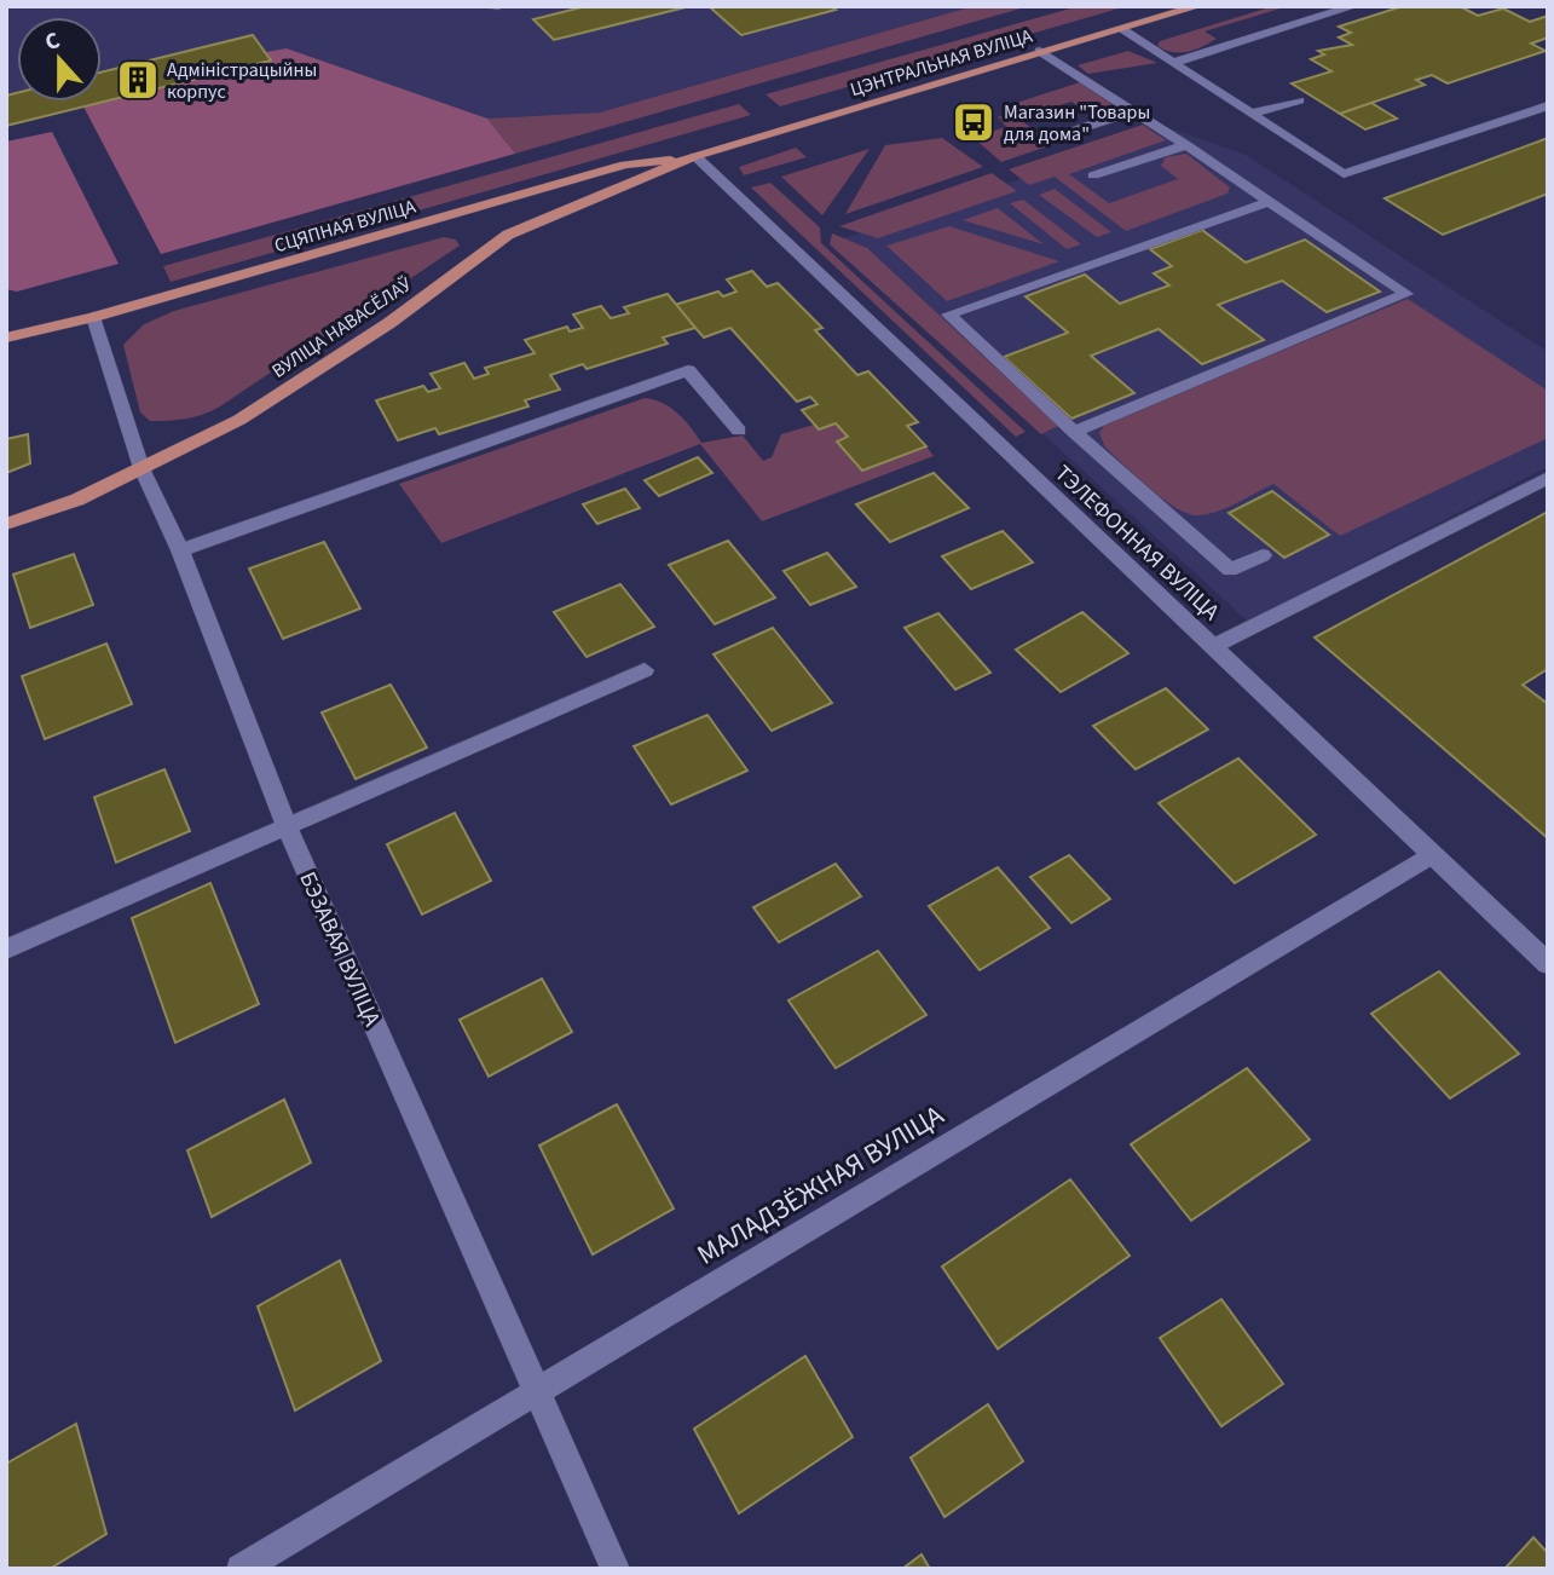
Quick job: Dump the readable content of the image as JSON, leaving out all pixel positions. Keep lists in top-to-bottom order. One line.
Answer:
{"streets":{"main road":["ЦЭНТРАЛЬНАЯ ВУЛІЦА","СЦЯПНАЯ ВУЛІЦА","ВУЛІЦА НАВАСЁЛАЎ"],"street":["ТЭЛЕФОННАЯ ВУЛІЦА","БЭЗАВАЯ ВУЛІЦА","МАЛАДЗЁЖНАЯ ВУЛІЦА"]},"crossings":[["ЦЭНТРАЛЬНАЯ ВУЛІЦА","СЦЯПНАЯ ВУЛІЦА"],["ЦЭНТРАЛЬНАЯ ВУЛІЦА","ВУЛІЦА НАВАСЁЛАЎ"],["ЦЭНТРАЛЬНАЯ ВУЛІЦА","ТЭЛЕФОННАЯ ВУЛІЦА"],["СЦЯПНАЯ ВУЛІЦА","ВУЛІЦА НАВАСЁЛАЎ"],["СЦЯПНАЯ ВУЛІЦА","ТЭЛЕФОННАЯ ВУЛІЦА"],["СЦЯПНАЯ ВУЛІЦА","БЭЗАВАЯ ВУЛІЦА"],["ВУЛІЦА НАВАСЁЛАЎ","ТЭЛЕФОННАЯ ВУЛІЦА"],["ВУЛІЦА НАВАСЁЛАЎ","БЭЗАВАЯ ВУЛІЦА"],["ТЭЛЕФОННАЯ ВУЛІЦА","МАЛАДЗЁЖНАЯ ВУЛІЦА"],["БЭЗАВАЯ ВУЛІЦА","МАЛАДЗЁЖНАЯ ВУЛІЦА"]],"places":{"building":["Адміністрацыйны корпус"],"bus stop":["Магазин \"Товары для дома\""]},"north":"top"}
